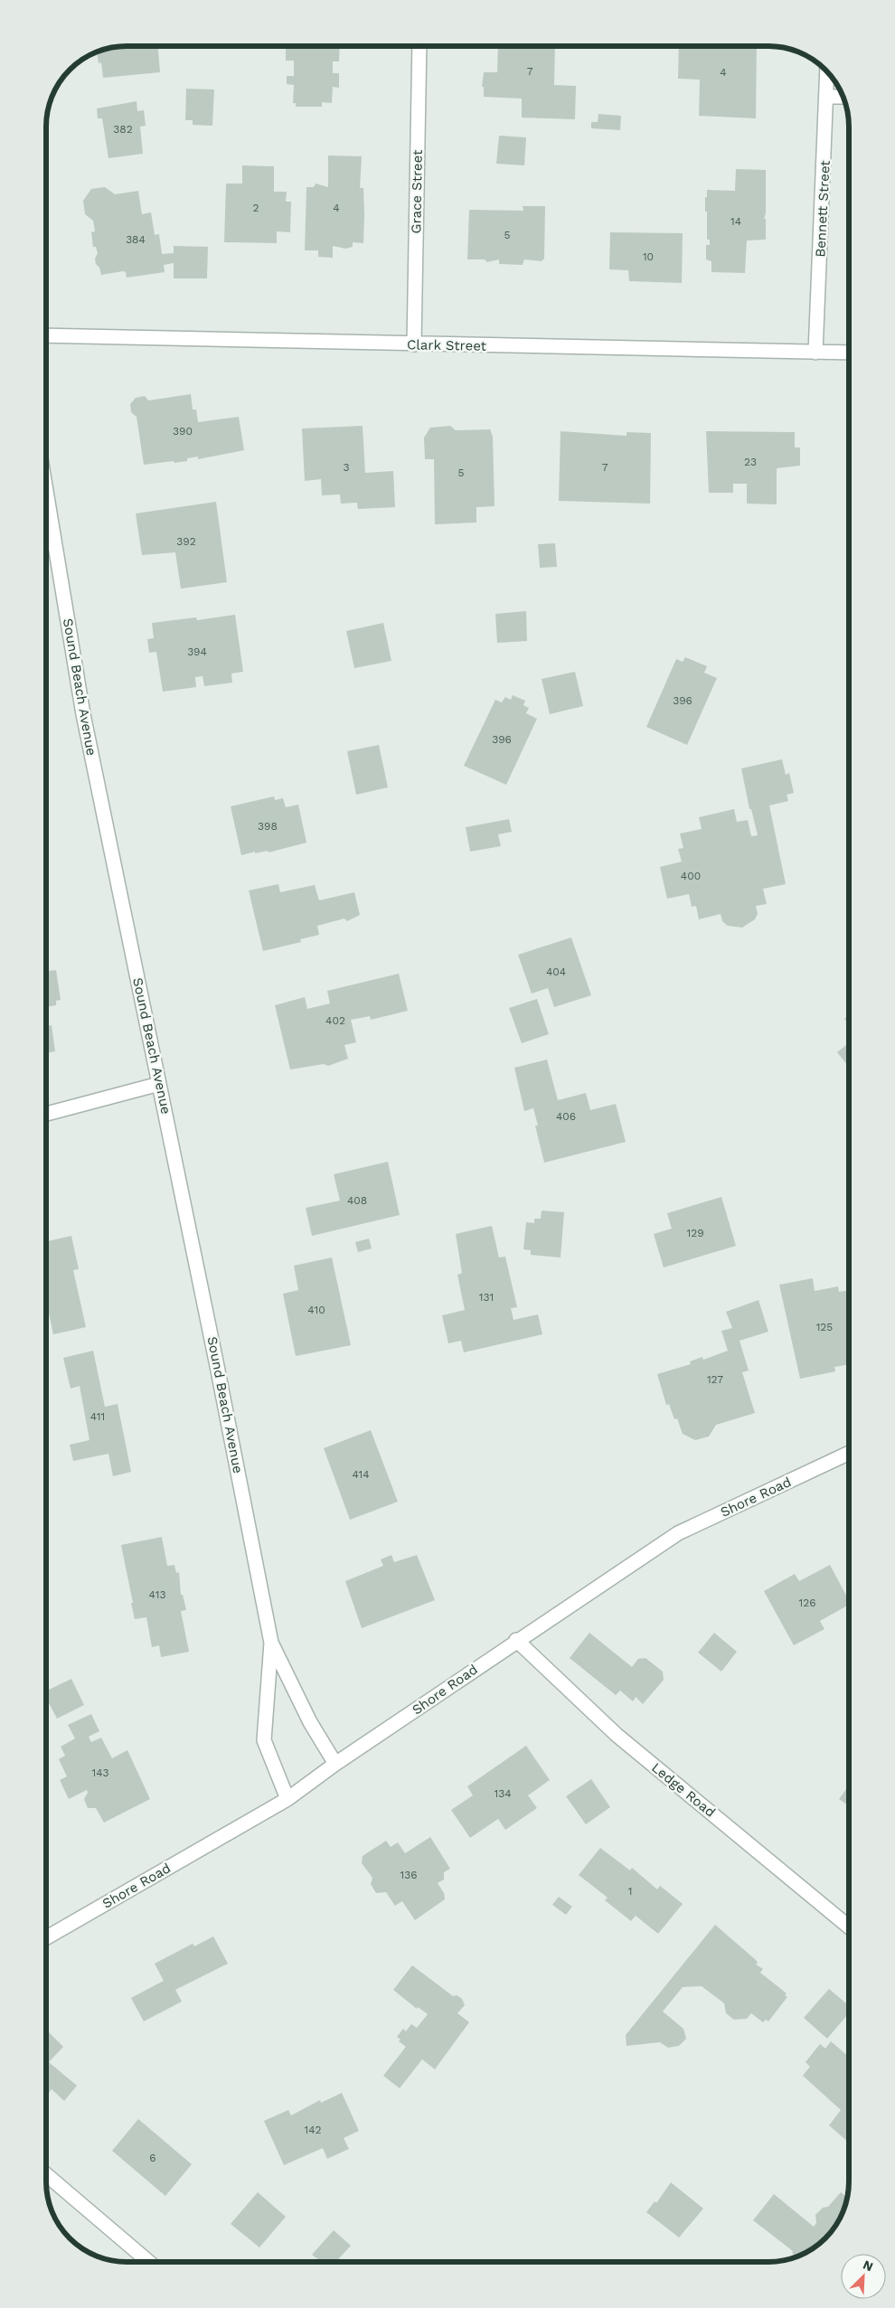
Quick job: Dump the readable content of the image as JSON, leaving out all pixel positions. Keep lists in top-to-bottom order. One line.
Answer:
{"streets":{"street":["Grace Street","Bennett Street","Clark Street","Sound Beach Avenue","Shore Road","Ledge Road"]},"crossings":[["Grace Street","Clark Street"],["Bennett Street","Clark Street"],["Sound Beach Avenue","Shore Road"],["Shore Road","Ledge Road"]],"house_numbers":["7","4","382","2","4","14","5","384","10","390","23","3","7","5","392","394","396","396","398","400","404","402","406","408","129","131","410","125","127","411","414","413","126","143","134","136","1","142","6"],"north":"top right"}
